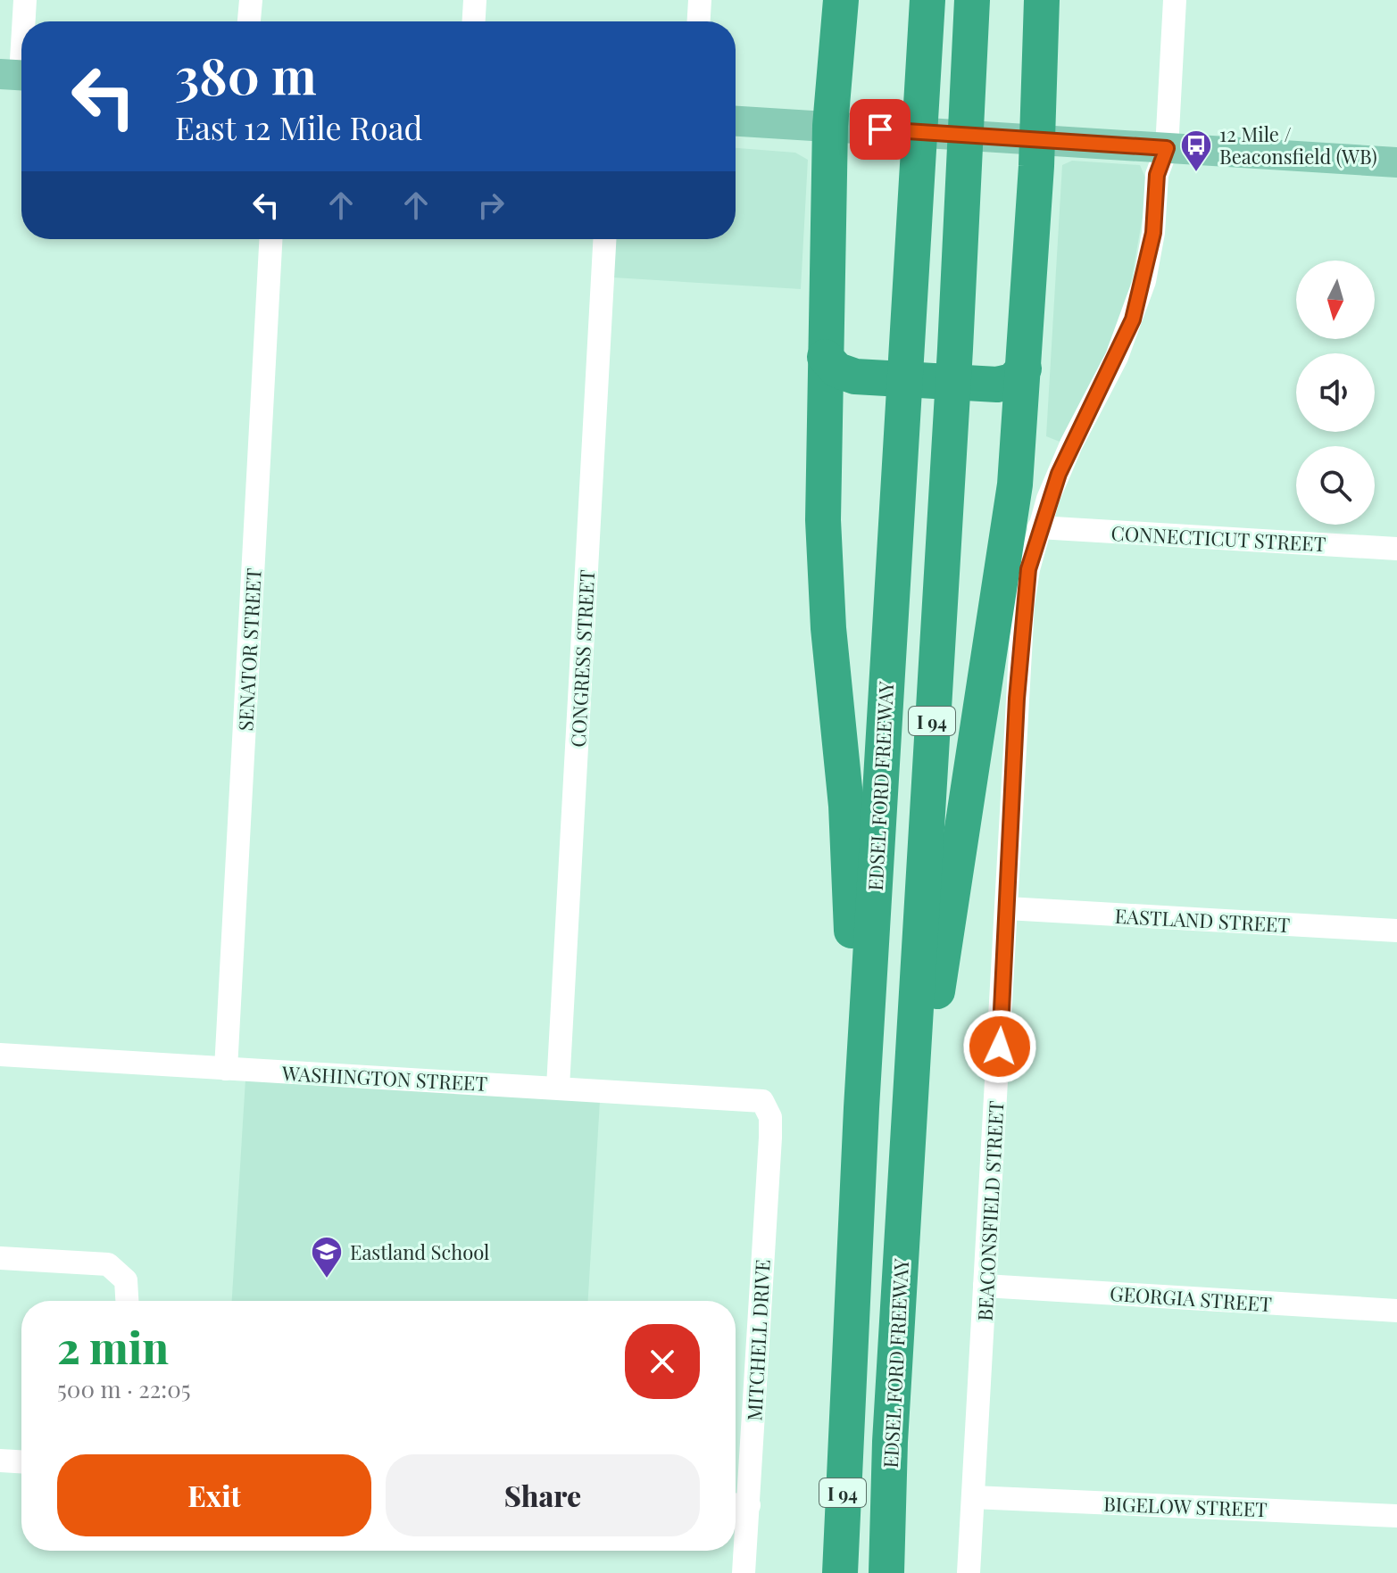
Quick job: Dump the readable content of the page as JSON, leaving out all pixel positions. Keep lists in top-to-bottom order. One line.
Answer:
{"streets":{"highway":["I 94","EDSEL FORD FREEWAY"],"street":["CONNECTICUT STREET","SENATOR STREET","CONGRESS STREET","EASTLAND STREET","WASHINGTON STREET","BEACONSFIELD STREET","GEORGIA STREET","MITCHELL DRIVE","BIGELOW STREET"]},"crossings":[["CONNECTICUT STREET","BEACONSFIELD STREET"],["SENATOR STREET","WASHINGTON STREET"],["CONGRESS STREET","WASHINGTON STREET"],["EASTLAND STREET","BEACONSFIELD STREET"],["WASHINGTON STREET","MITCHELL DRIVE"],["BEACONSFIELD STREET","GEORGIA STREET"],["BEACONSFIELD STREET","BIGELOW STREET"]],"places":{"bus stop":["12 Mile / Beaconsfield (WB)"],"school or university":["Eastland School"]},"north":"bottom","page":{"turn":["380 m","East 12 Mile Road"],"heading":["2 min","500 m · 22:05"],"buttons":["Exit","Share"]}}
